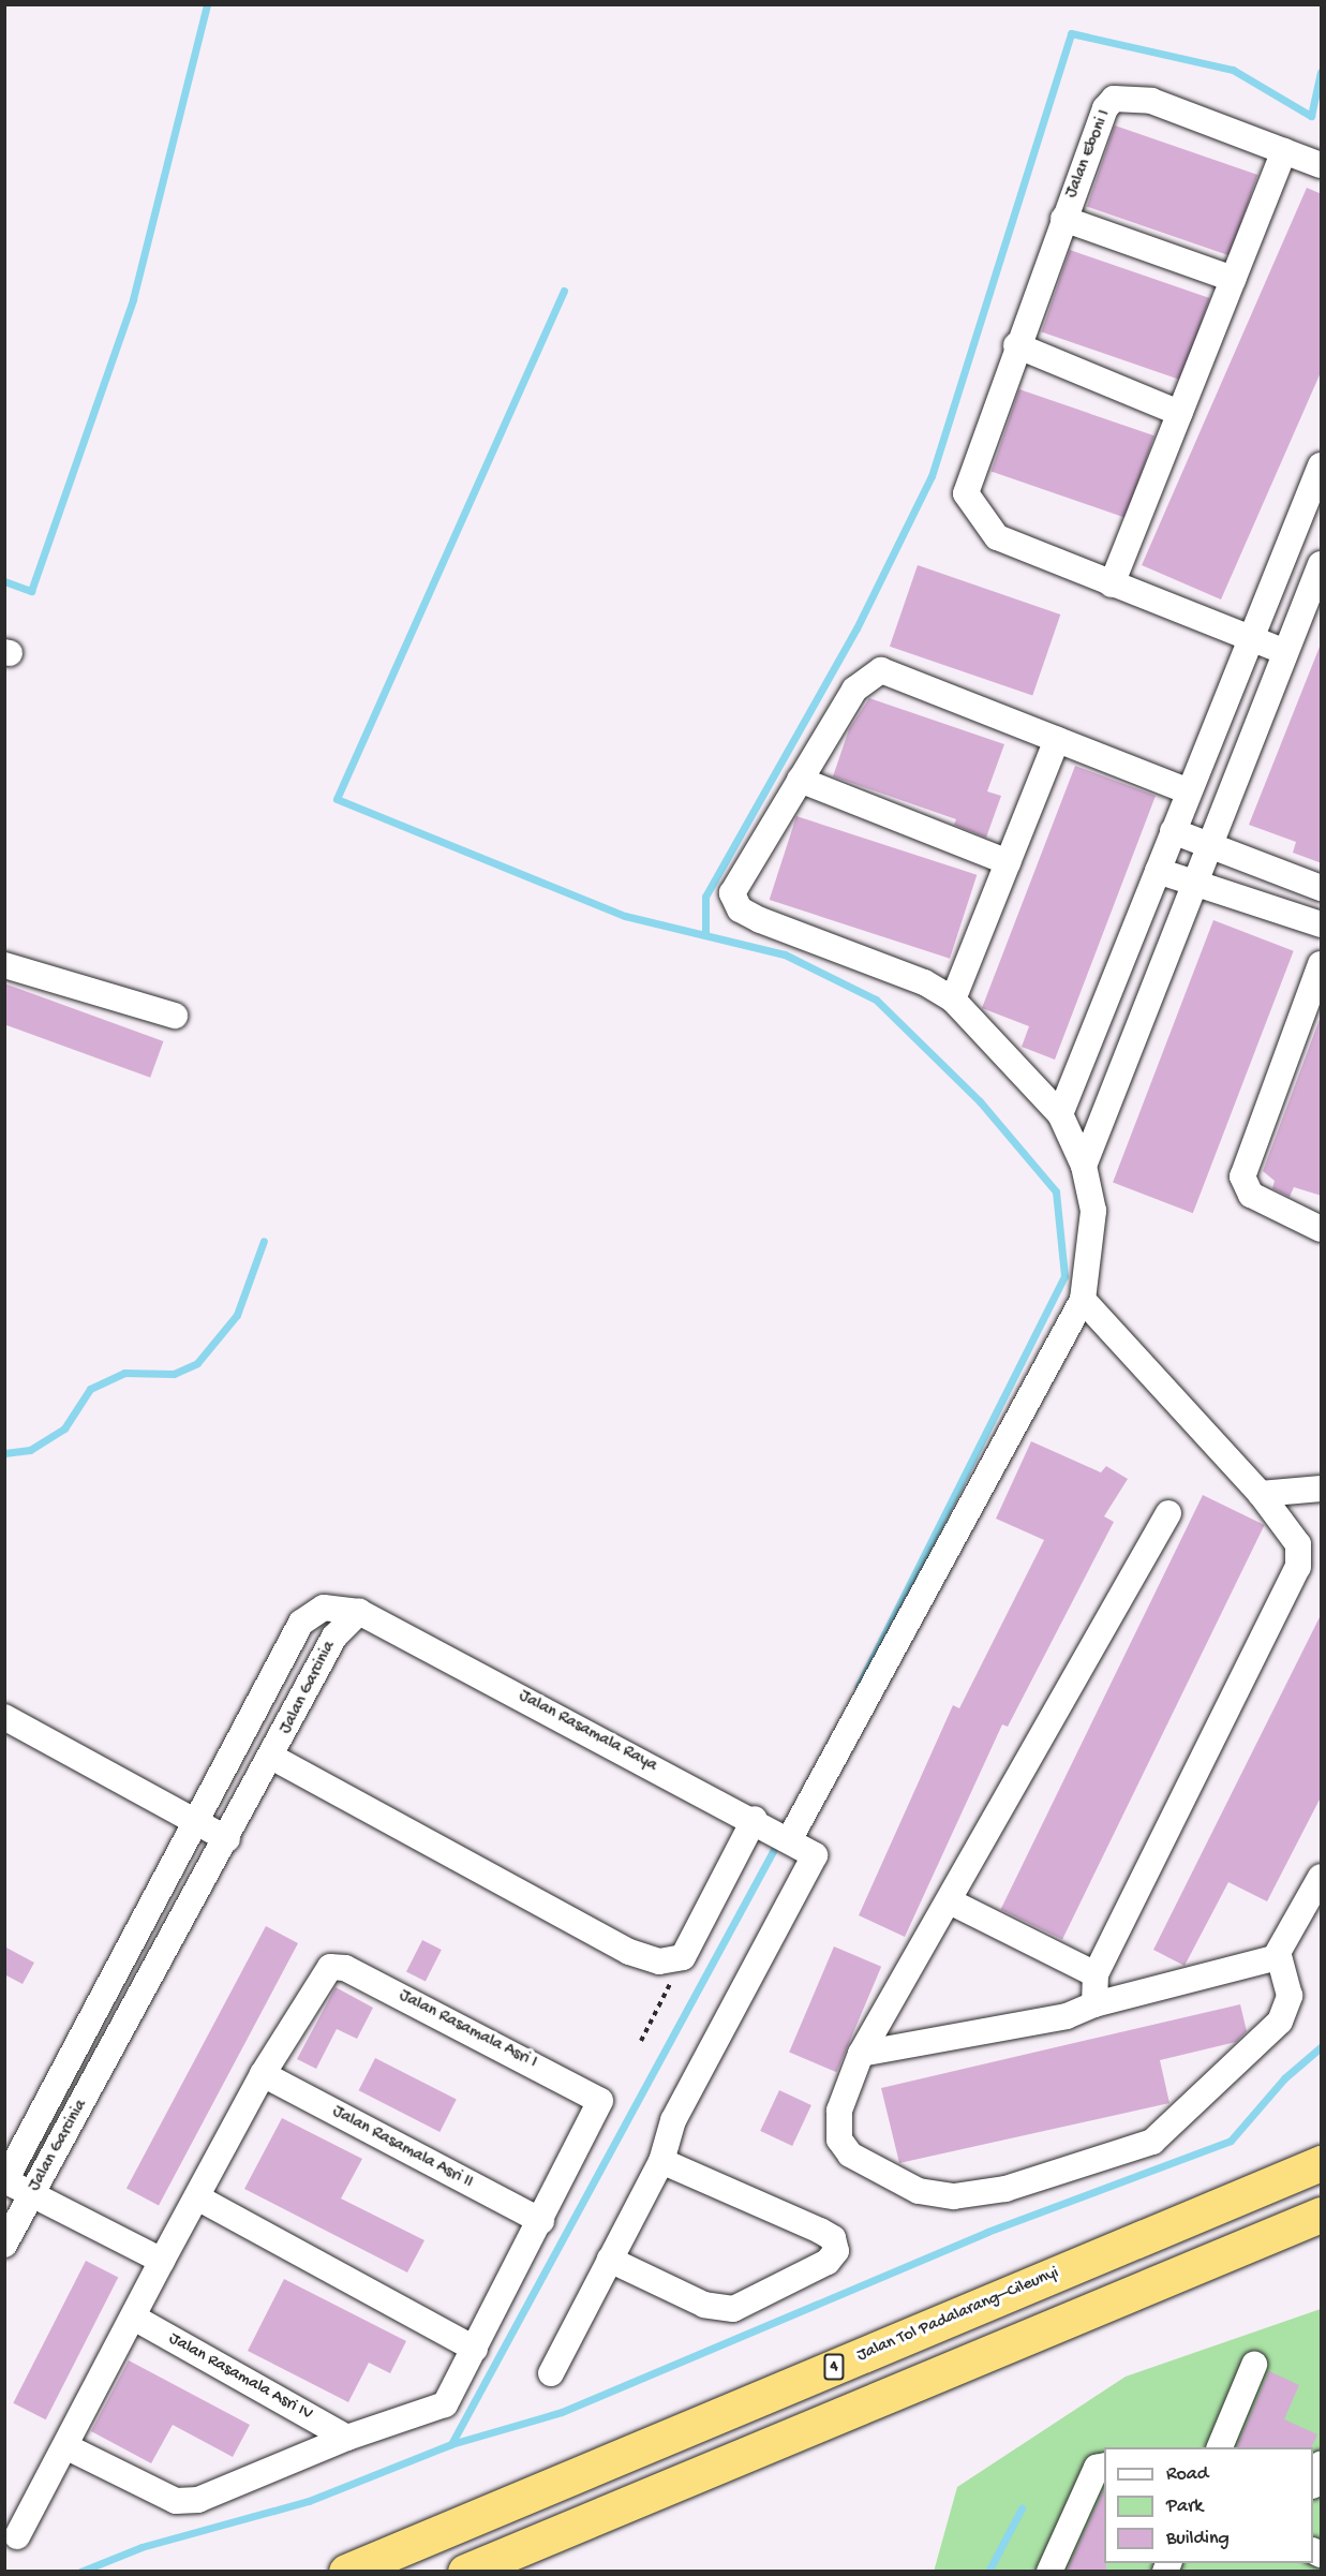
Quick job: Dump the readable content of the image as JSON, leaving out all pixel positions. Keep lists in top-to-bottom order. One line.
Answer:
{"streets":{"highway":["Jalan Tol Padalarang–Cileunyi","4"],"street":["Jalan Eboni I","Jalan Garcinia","Jalan Rasamala Raya","Jalan Rasamala Asri I","Jalan Rasamala Asri II","Jalan Rasamala Asri IV"]},"crossings":[["Jalan Garcinia","Jalan Rasamala Raya"],["Jalan Rasamala Asri I","Jalan Rasamala Asri II"]],"legend":["Road","Park","Building"]}
